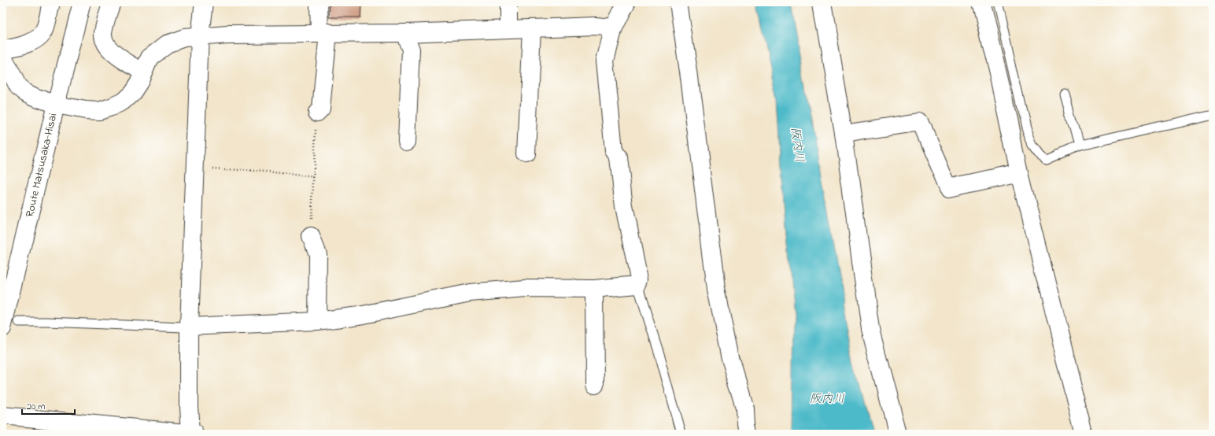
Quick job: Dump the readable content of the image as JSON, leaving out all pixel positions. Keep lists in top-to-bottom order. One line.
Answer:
{"streets":{"main road":["Route Matsusaka-Hisai"]},"water":["阪内川"],"scale_bar":"20 m"}
